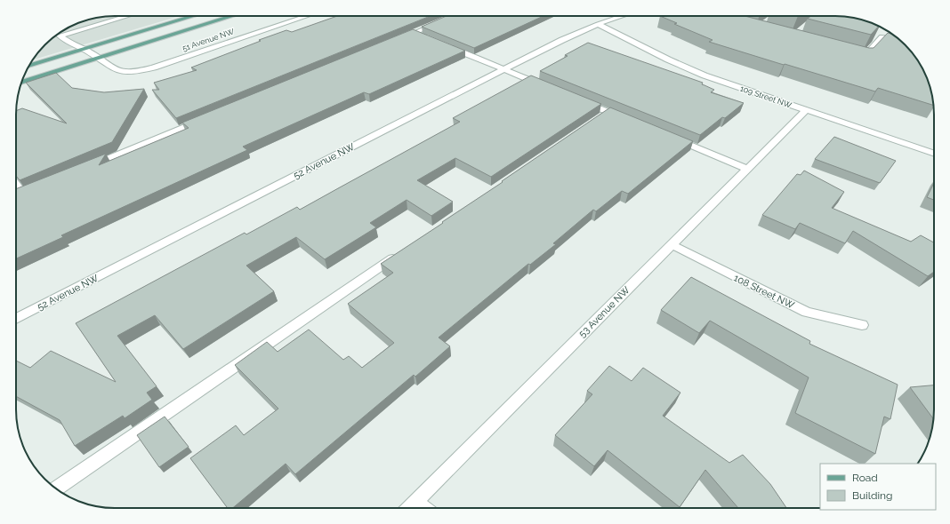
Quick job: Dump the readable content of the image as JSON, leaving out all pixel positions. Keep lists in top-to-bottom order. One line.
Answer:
{"streets":{"main road":["51 Avenue NW"],"street":["109 Street NW","52 Avenue NW","108 Street NW","53 Avenue NW"]},"crossings":[["109 Street NW","52 Avenue NW"],["109 Street NW","53 Avenue NW"],["108 Street NW","53 Avenue NW"]],"legend":["Road","Building"]}
